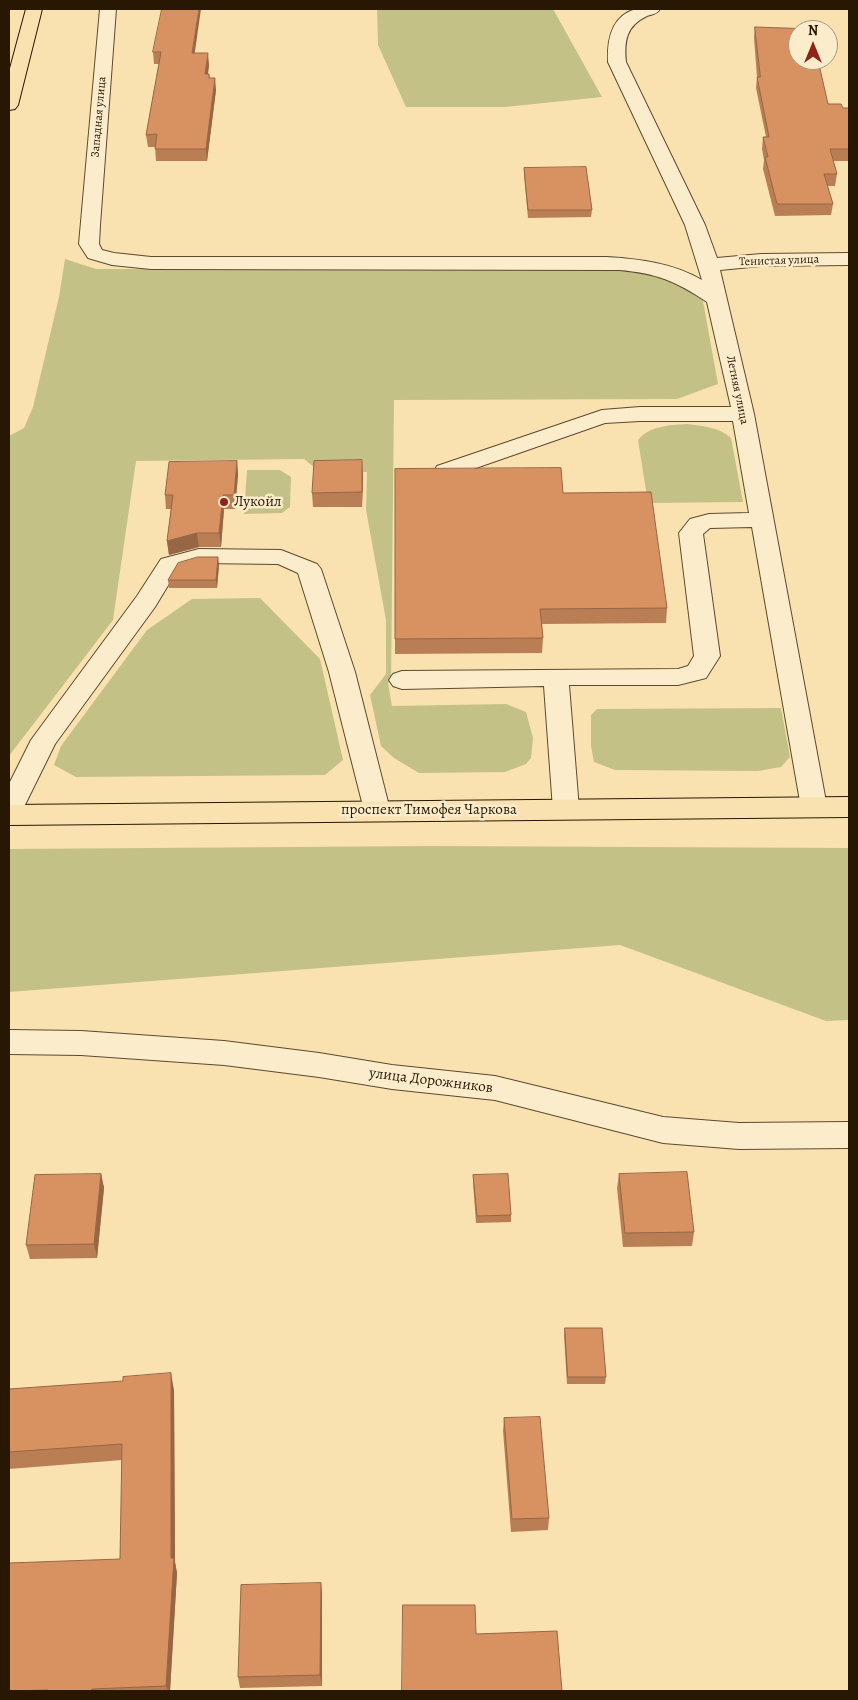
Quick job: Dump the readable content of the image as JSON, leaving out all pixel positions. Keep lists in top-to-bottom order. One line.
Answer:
{"streets":{"main road":["проспект Тимофея Чаркова"],"street":["Западная улица","Тенистая улица","Летняя улица","улица Дорожников"]},"crossings":[["Западная улица","Летняя улица"],["Тенистая улица","Летняя улица"],["Летняя улица","проспект Тимофея Чаркова"]],"places":["Лукойл"],"north":"top"}
